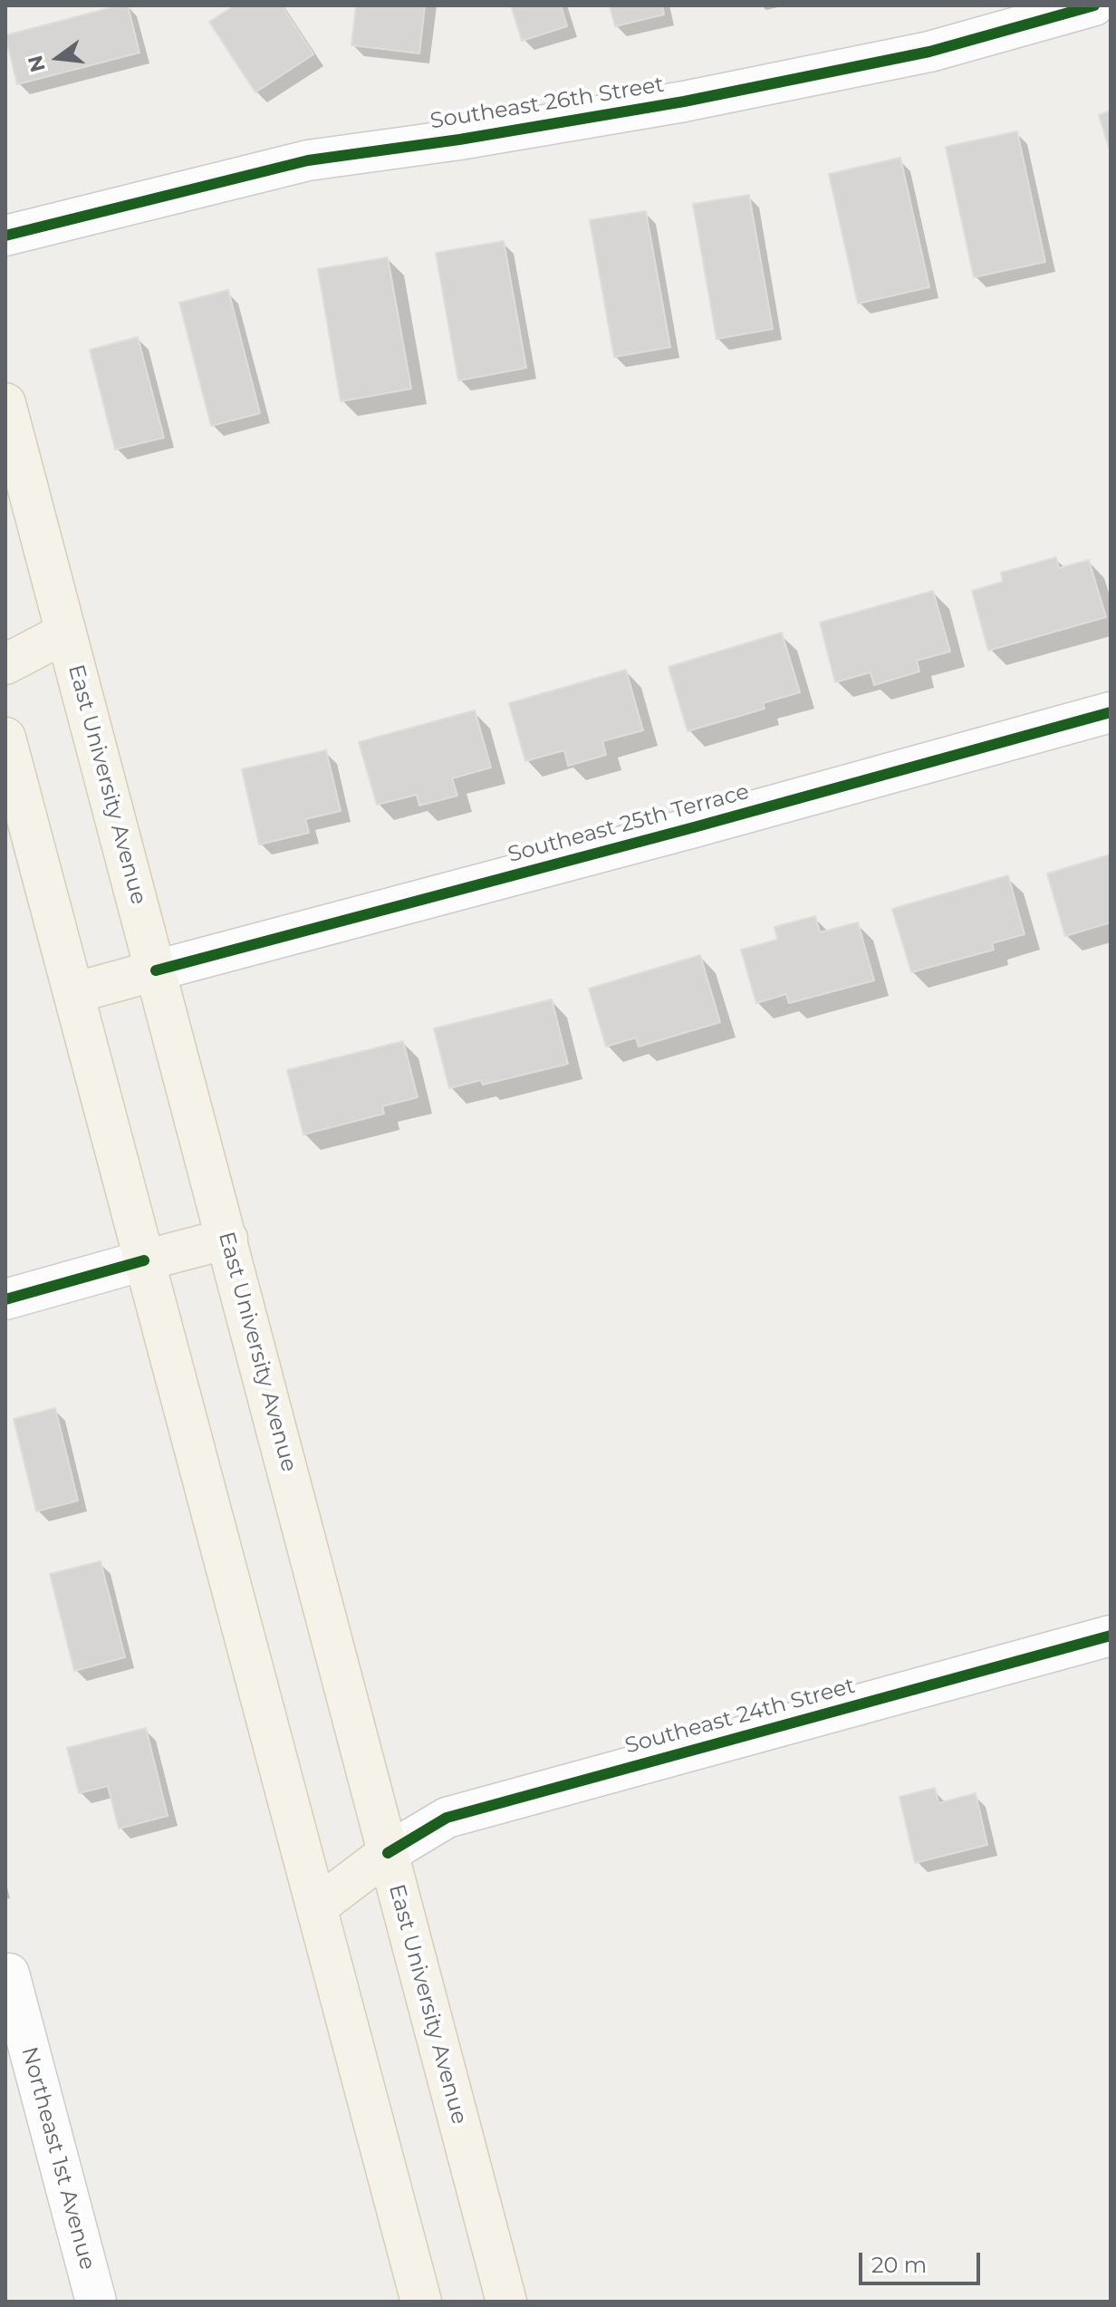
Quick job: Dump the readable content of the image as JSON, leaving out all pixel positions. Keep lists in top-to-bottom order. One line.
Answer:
{"streets":{"main road":["East University Avenue"],"street":["Southeast 26th Street","Southeast 25th Terrace","Southeast 24th Street","Northeast 1st Avenue"]},"crossings":[["East University Avenue","Southeast 25th Terrace"],["East University Avenue","Southeast 24th Street"]],"scale_bar":"20 m","north":"left"}
